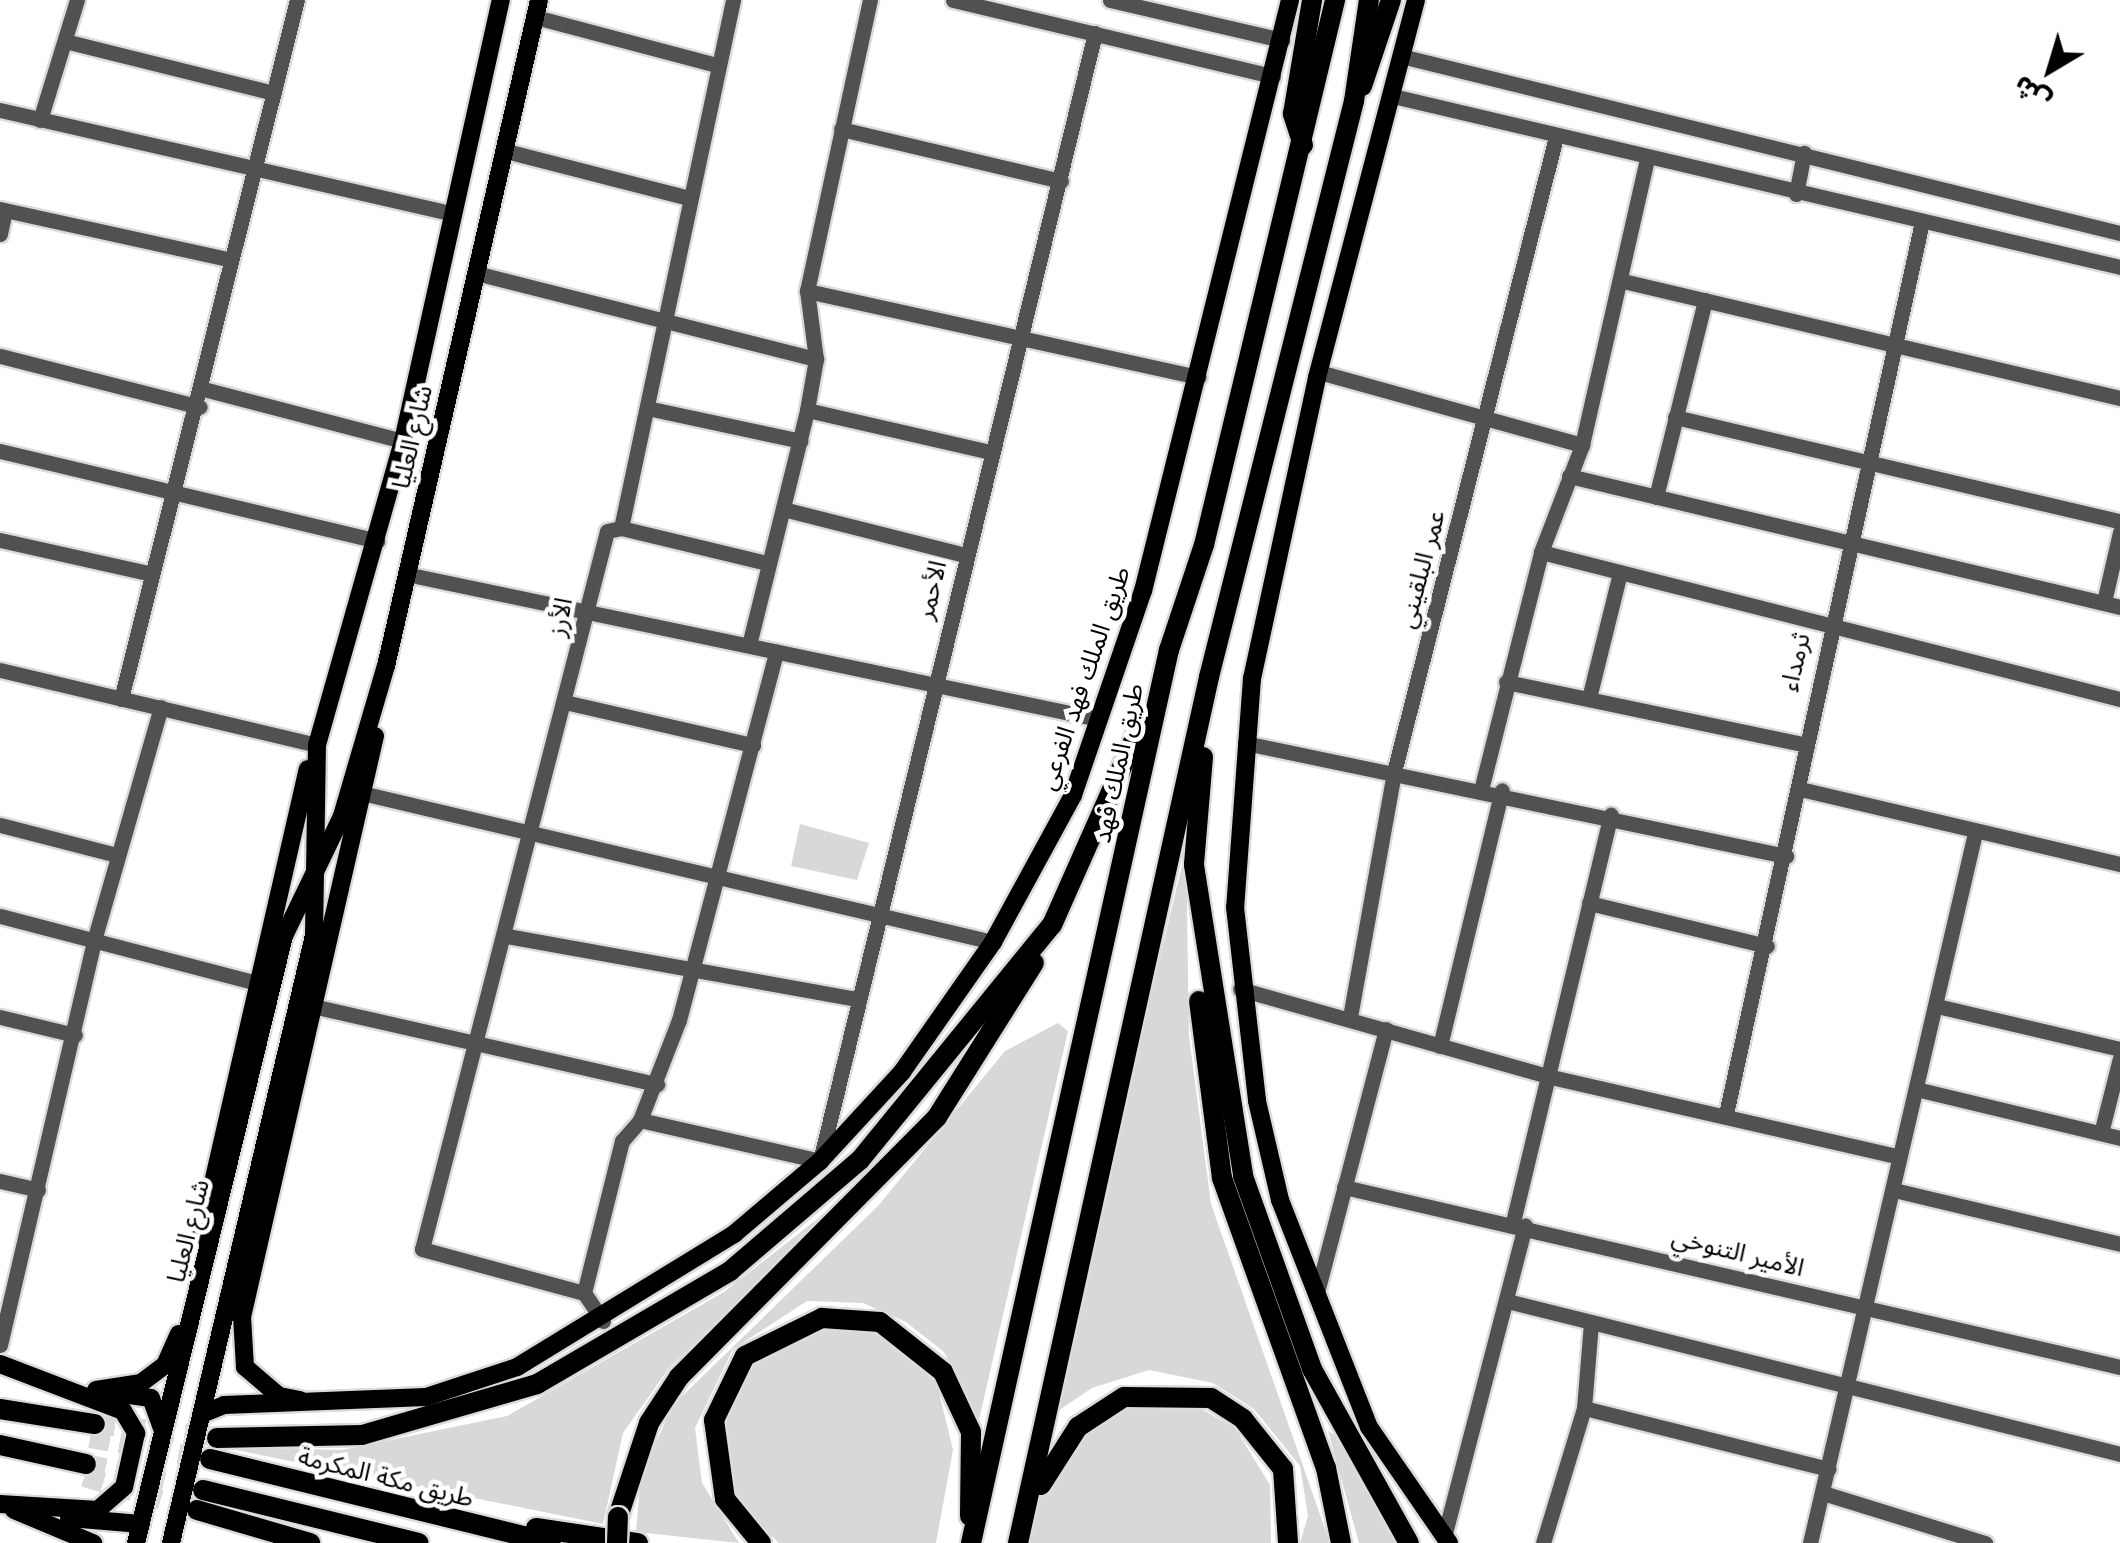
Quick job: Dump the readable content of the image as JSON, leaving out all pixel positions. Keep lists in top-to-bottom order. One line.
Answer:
{"streets":{"highway":["طريق الملك فهد","طريق مكة المكرمة"],"main road":["شارع العليا","طريق الملك فهد الفرعي"],"street":["عمر البلقيني","الأحمر","الأرز","ثرمداء","الأمير التنوخي"]},"crossings":[["الأحمر","طريق الملك فهد الفرعي"]],"north":"bottom left"}
